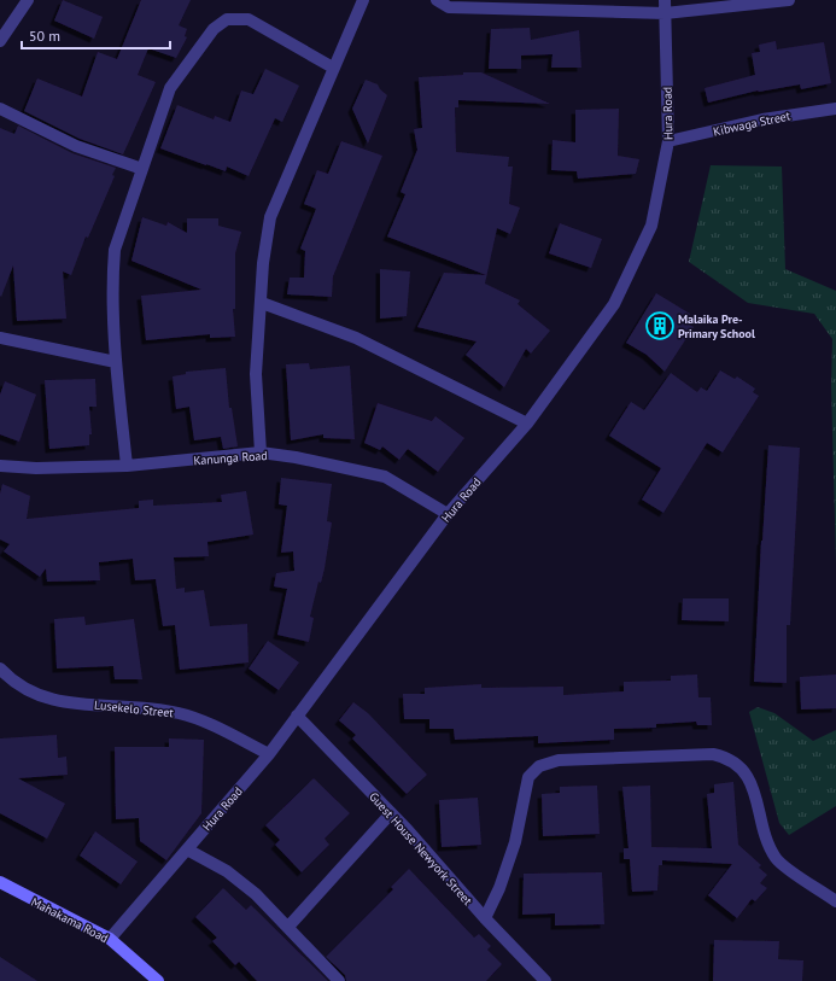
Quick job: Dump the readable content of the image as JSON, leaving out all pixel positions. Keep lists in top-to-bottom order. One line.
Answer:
{"streets":{"street":["Hura Road","Kibwaga Street","Kanunga Road","Lusekelo Street","Guest House Newyork Street","Mahakama Road"]},"crossings":[["Hura Road","Kibwaga Street"],["Hura Road","Kanunga Road"],["Hura Road","Lusekelo Street"],["Hura Road","Guest House Newyork Street"],["Hura Road","Mahakama Road"]],"places":{"building":["Malaika Pre- Primary School"]},"scale_bar":"50 m"}
